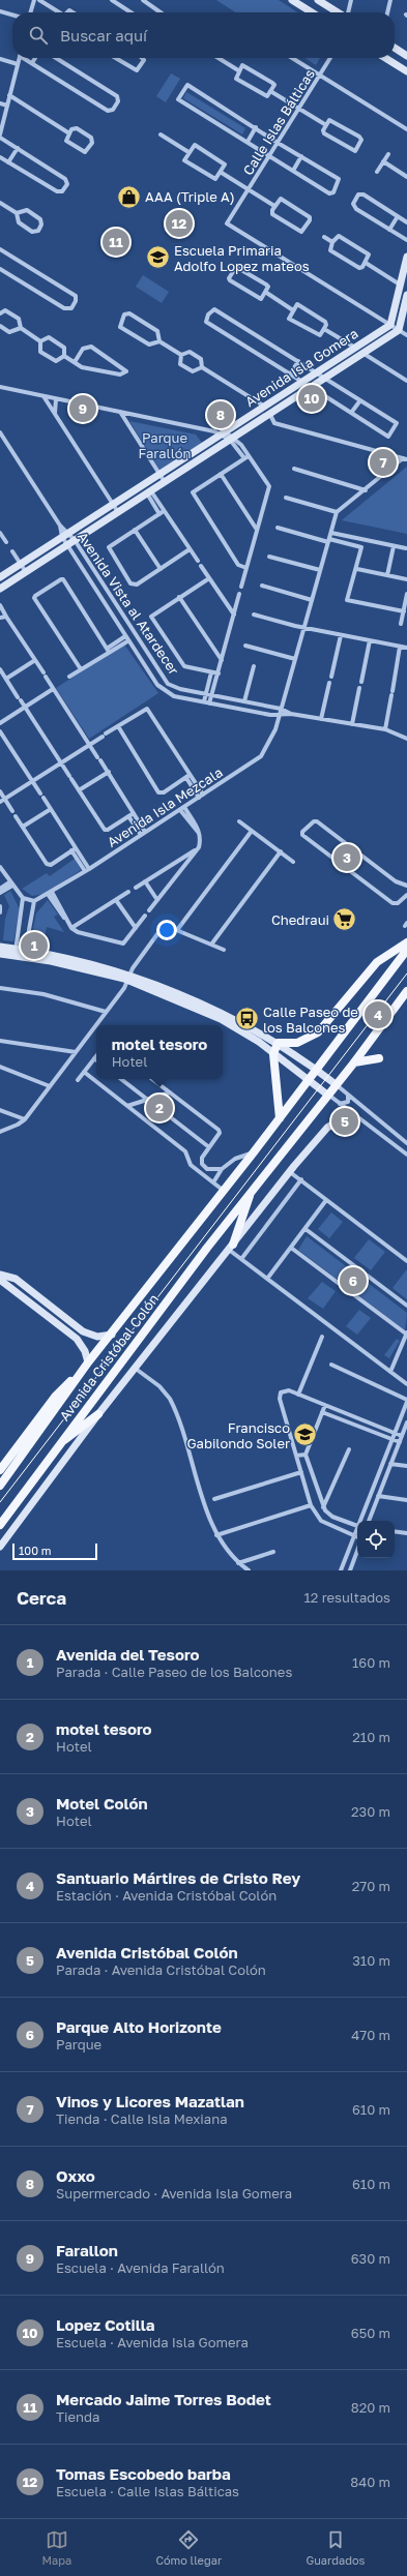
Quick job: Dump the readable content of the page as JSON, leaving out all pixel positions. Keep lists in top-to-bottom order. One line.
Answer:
{"streets":{"main road":["Avenida Cristóbal Colón"],"street":["Calle Islas Bálticas","Avenida Isla Gomera","Avenida Vista al Atardecer","Avenida Isla Mezcala"]},"crossings":[["Calle Islas Bálticas","Avenida Isla Gomera"],["Avenida Isla Gomera","Avenida Vista al Atardecer"],["Avenida Vista al Atardecer","Avenida Isla Mezcala"]],"parks":["Parque Farallón"],"places":{"shop":["AAA (Triple A)"],"school or university":["Escuela Primaria Adolfo Lopez mateos","Francisco Gabilondo Soler"],"supermarket":["Chedraui"],"bus stop":["Calle Paseo de los Balcones"]},"scale_bar":"100 m","page":{"search":"Buscar aquí","pins":["12","11","10","9","8","7","3","1","4","2","5","6"],"popup":["motel tesoro","Hotel"],"scale":"100 m","heading":["Cerca","12 resultados"],"list":[{"mark":"1","name":"Avenida del Tesoro","note":"Parada · Calle Paseo de los Balcones","value":"160 m"},{"mark":"2","name":"motel tesoro","note":"Hotel","value":"210 m"},{"mark":"3","name":"Motel Colón","note":"Hotel","value":"230 m"},{"mark":"4","name":"Santuario Mártires de Cristo Rey","note":"Estación · Avenida Cristóbal Colón","value":"270 m"},{"mark":"5","name":"Avenida Cristóbal Colón","note":"Parada · Avenida Cristóbal Colón","value":"310 m"},{"mark":"6","name":"Parque Alto Horizonte","note":"Parque","value":"470 m"},{"mark":"7","name":"Vinos y Licores Mazatlan","note":"Tienda · Calle Isla Mexiana","value":"610 m"},{"mark":"8","name":"Oxxo","note":"Supermercado · Avenida Isla Gomera","value":"610 m"},{"mark":"9","name":"Farallon","note":"Escuela · Avenida Farallón","value":"630 m"},{"mark":"10","name":"Lopez Cotilla","note":"Escuela · Avenida Isla Gomera","value":"650 m"},{"mark":"11","name":"Mercado Jaime Torres Bodet","note":"Tienda","value":"820 m"},{"mark":"12","name":"Tomas Escobedo barba","note":"Escuela · Calle Islas Bálticas","value":"840 m"}],"nav":["Mapa","Cómo llegar","Guardados"]}}
